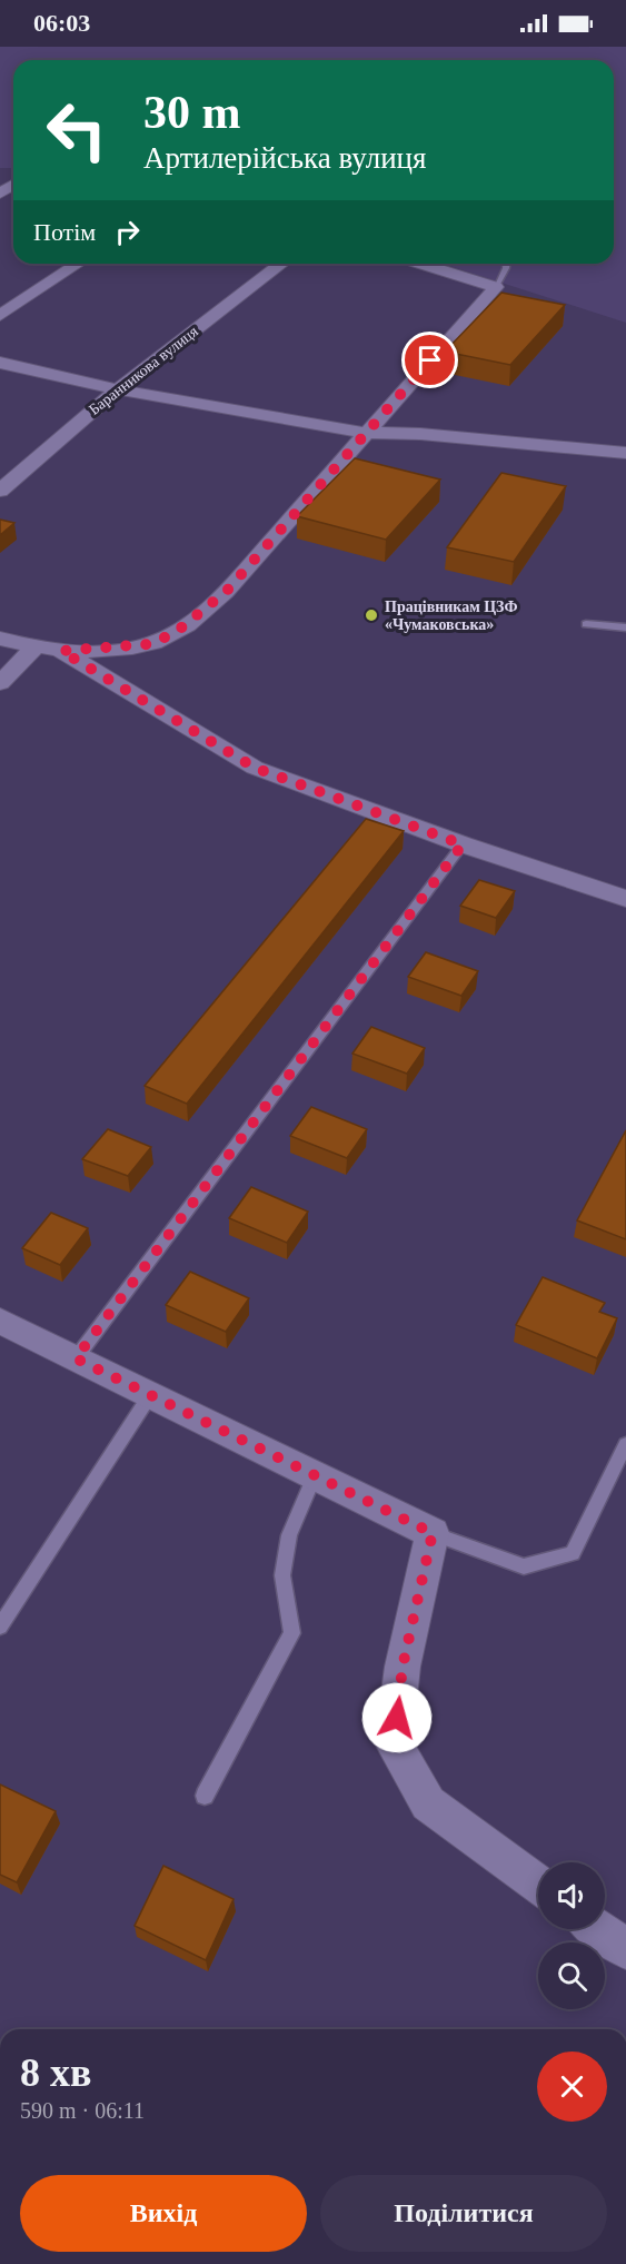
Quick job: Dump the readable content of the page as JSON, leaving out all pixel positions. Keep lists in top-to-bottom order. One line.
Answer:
{"streets":{"street":["Баранникова вулиця"]},"places":["Працівникам ЦЗФ «Чумаковська»"],"page":{"status":"06:03","turn":["30 m","Артилерійська вулиця"],"then":"Потім","heading":["8 хв","590 m · 06:11"],"buttons":["Вихід","Поділитися"]}}
